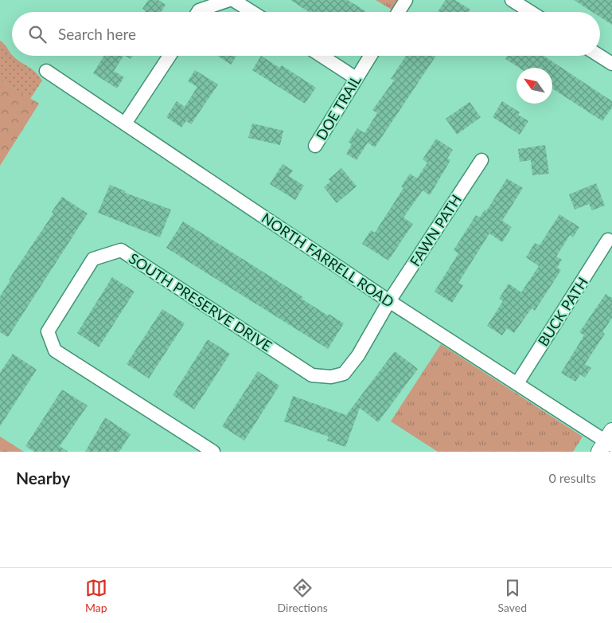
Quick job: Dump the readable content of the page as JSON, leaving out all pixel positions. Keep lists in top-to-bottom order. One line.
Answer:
{"streets":{"street":["DOE TRAIL","FAWN PATH","NORTH FARRELL ROAD","SOUTH PRESERVE DRIVE","BUCK PATH"]},"crossings":[["FAWN PATH","NORTH FARRELL ROAD"],["FAWN PATH","SOUTH PRESERVE DRIVE"],["NORTH FARRELL ROAD","SOUTH PRESERVE DRIVE"],["NORTH FARRELL ROAD","BUCK PATH"]],"north":"top left","page":{"search":"Search here","heading":["Nearby","0 results"],"nav":["Map","Directions","Saved"]}}
